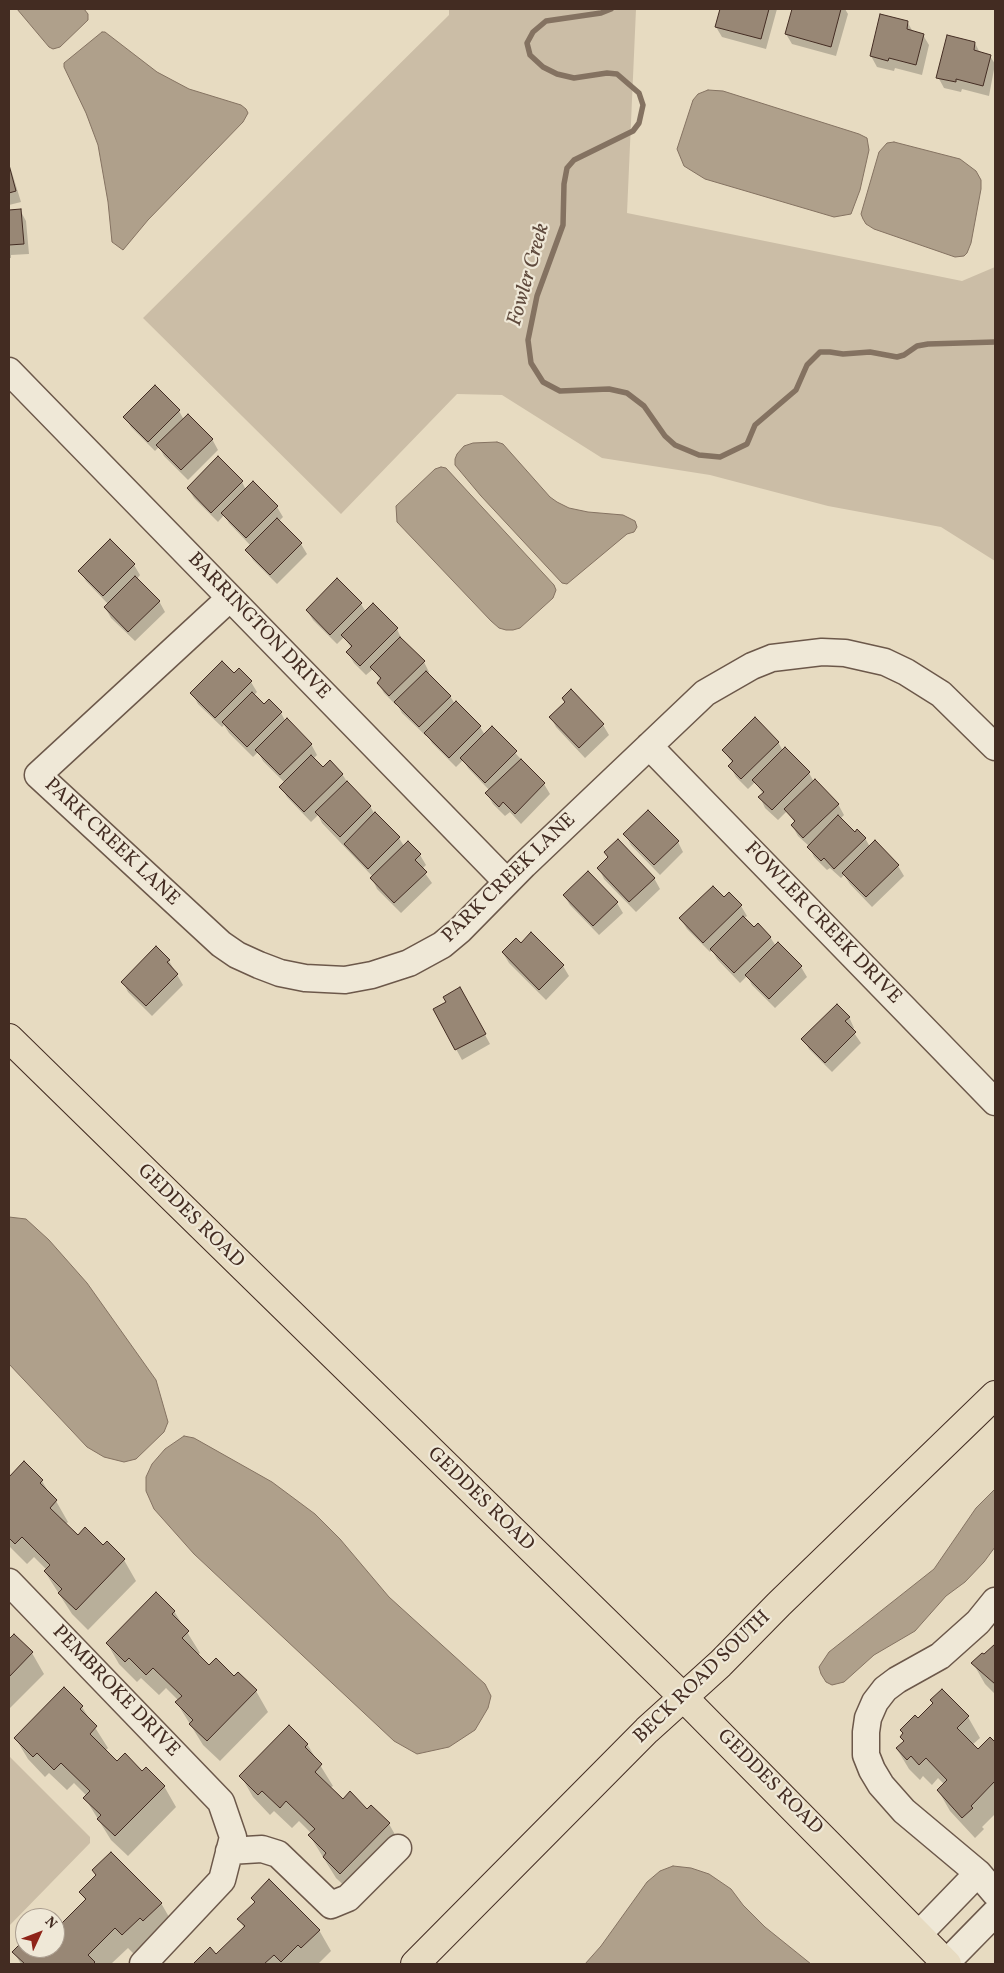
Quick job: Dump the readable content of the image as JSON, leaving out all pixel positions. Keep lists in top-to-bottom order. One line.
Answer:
{"streets":{"main road":["GEDDES ROAD","BECK ROAD SOUTH"],"street":["BARRINGTON DRIVE","PARK CREEK LANE","FOWLER CREEK DRIVE","PEMBROKE DRIVE"]},"crossings":[["BARRINGTON DRIVE","PARK CREEK LANE"],["PARK CREEK LANE","FOWLER CREEK DRIVE"],["GEDDES ROAD","BECK ROAD SOUTH"]],"water":["Fowler Creek"],"north":"top right"}
